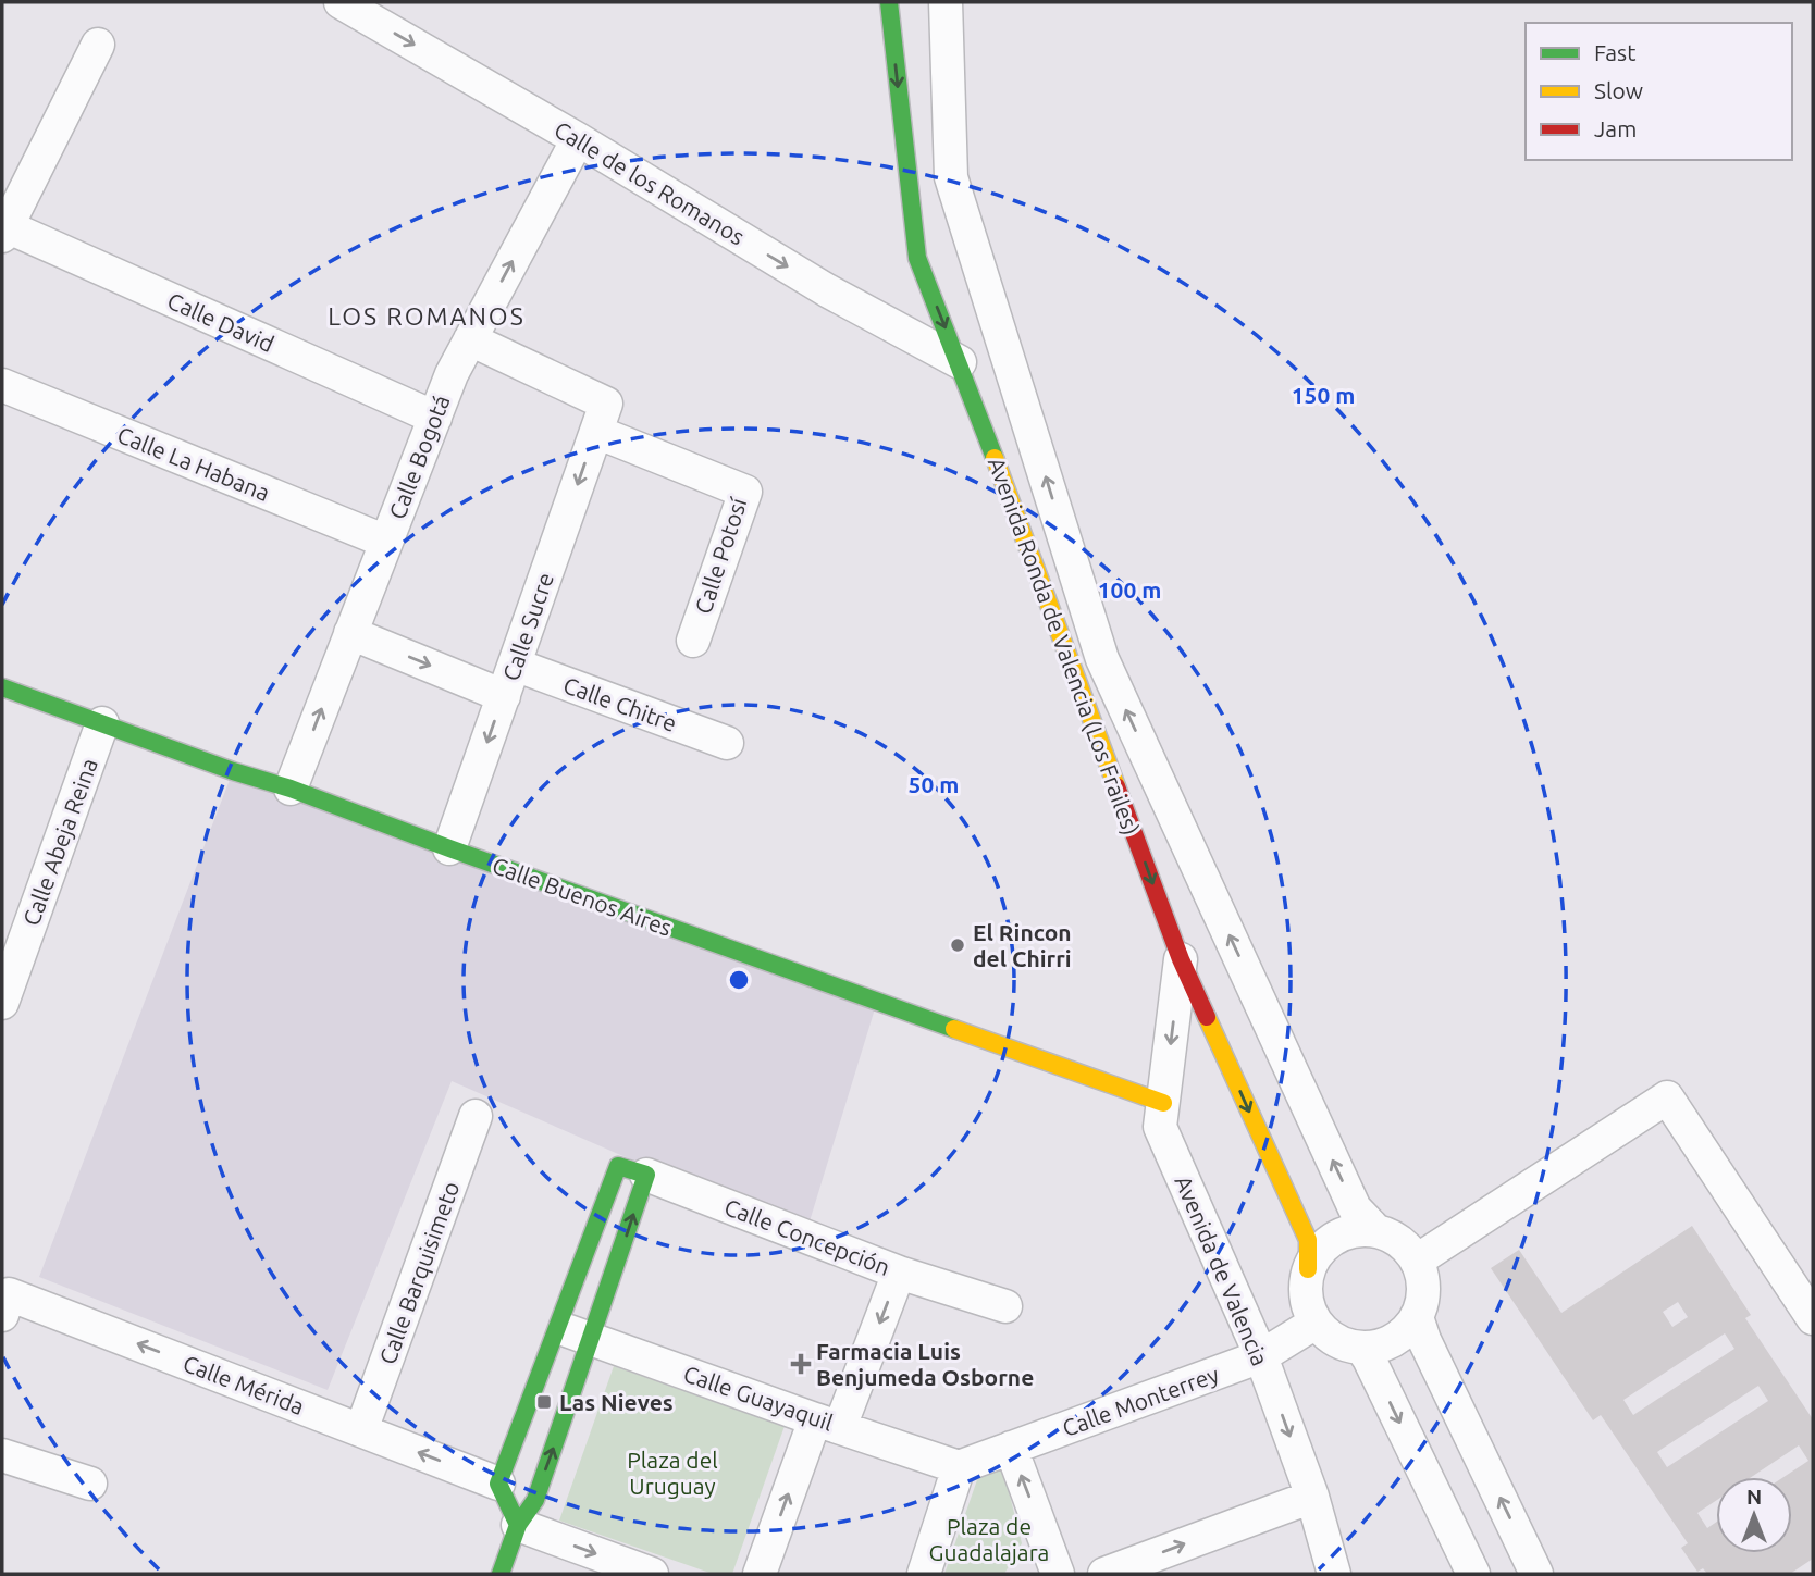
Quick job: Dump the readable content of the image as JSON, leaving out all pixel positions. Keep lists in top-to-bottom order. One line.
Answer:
{"streets":{"street":["Calle de los Romanos","Calle David","Calle Bogotá","Calle La Habana","Calle Potosí","Calle Sucre","Avenida Ronda de Valencia (Los Frailes)","Calle Chitre","Calle Abeja Reina","Calle Buenos Aires","Calle Concepción","Avenida de Valencia","Calle Barquisimeto","Calle Mérida","Calle Guayaquil","Calle Monterrey"]},"crossings":[["Calle de los Romanos","Calle Bogotá"],["Calle de los Romanos","Avenida Ronda de Valencia (Los Frailes)"],["Calle David","Calle Bogotá"],["Calle Bogotá","Calle La Habana"],["Calle Bogotá","Calle Buenos Aires"],["Calle Potosí","Calle Sucre"],["Calle Sucre","Calle Chitre"],["Calle Sucre","Calle Buenos Aires"],["Avenida Ronda de Valencia (Los Frailes)","Avenida de Valencia"],["Avenida Ronda de Valencia (Los Frailes)","Calle Monterrey"],["Calle Abeja Reina","Calle Buenos Aires"],["Calle Buenos Aires","Avenida de Valencia"],["Calle Concepción","Calle Guayaquil"],["Avenida de Valencia","Calle Monterrey"],["Calle Barquisimeto","Calle Mérida"],["Calle Guayaquil","Calle Monterrey"]],"one_way":["Calle de los Romanos","Calle Bogotá","Calle Sucre","Calle Mérida"],"districts":["LOS ROMANOS"],"parks":["Plaza del Uruguay","Plaza de Guadalajara"],"places":{"other":["El Rincon del Chirri"],"health":["Farmacia Luis Benjumeda Osborne"],"transit":["Las Nieves"]},"legend":["Fast","Slow","Jam"],"north":"top","rings":["150 m","100 m","50 m"]}
